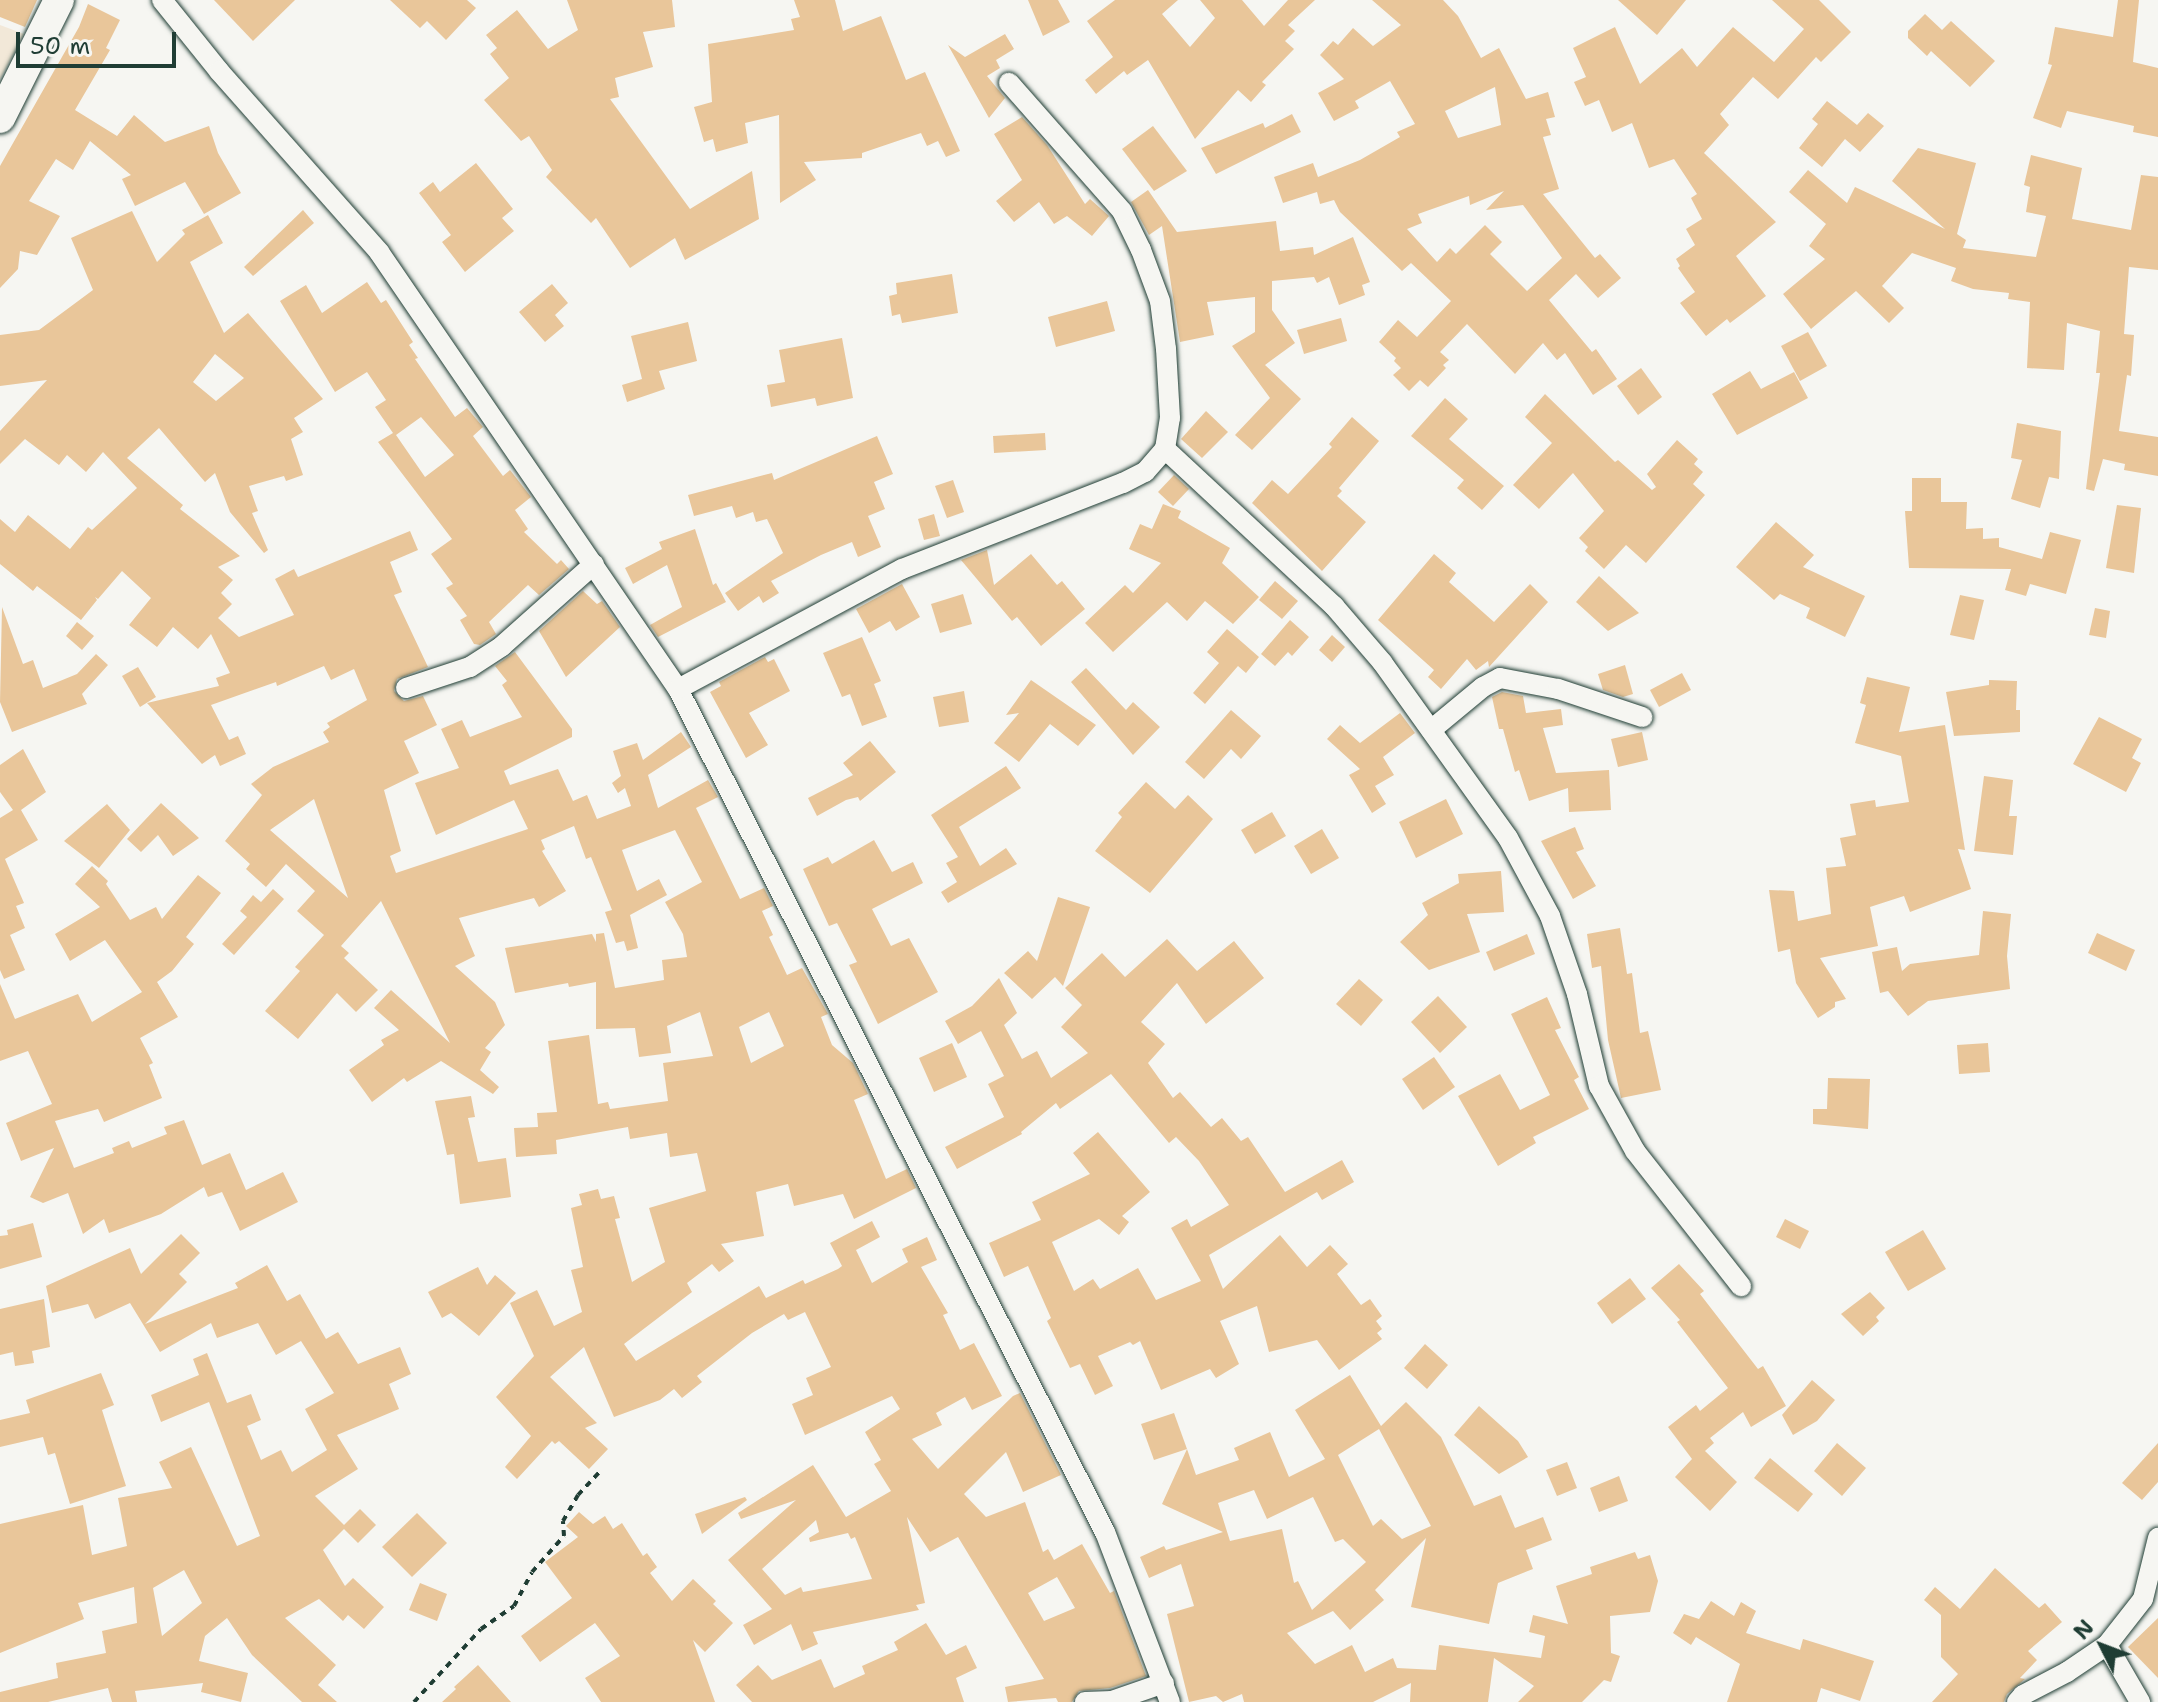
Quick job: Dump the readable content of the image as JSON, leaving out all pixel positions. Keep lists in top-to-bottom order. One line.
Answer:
{"scale_bar":"50 m","north":"top left"}
